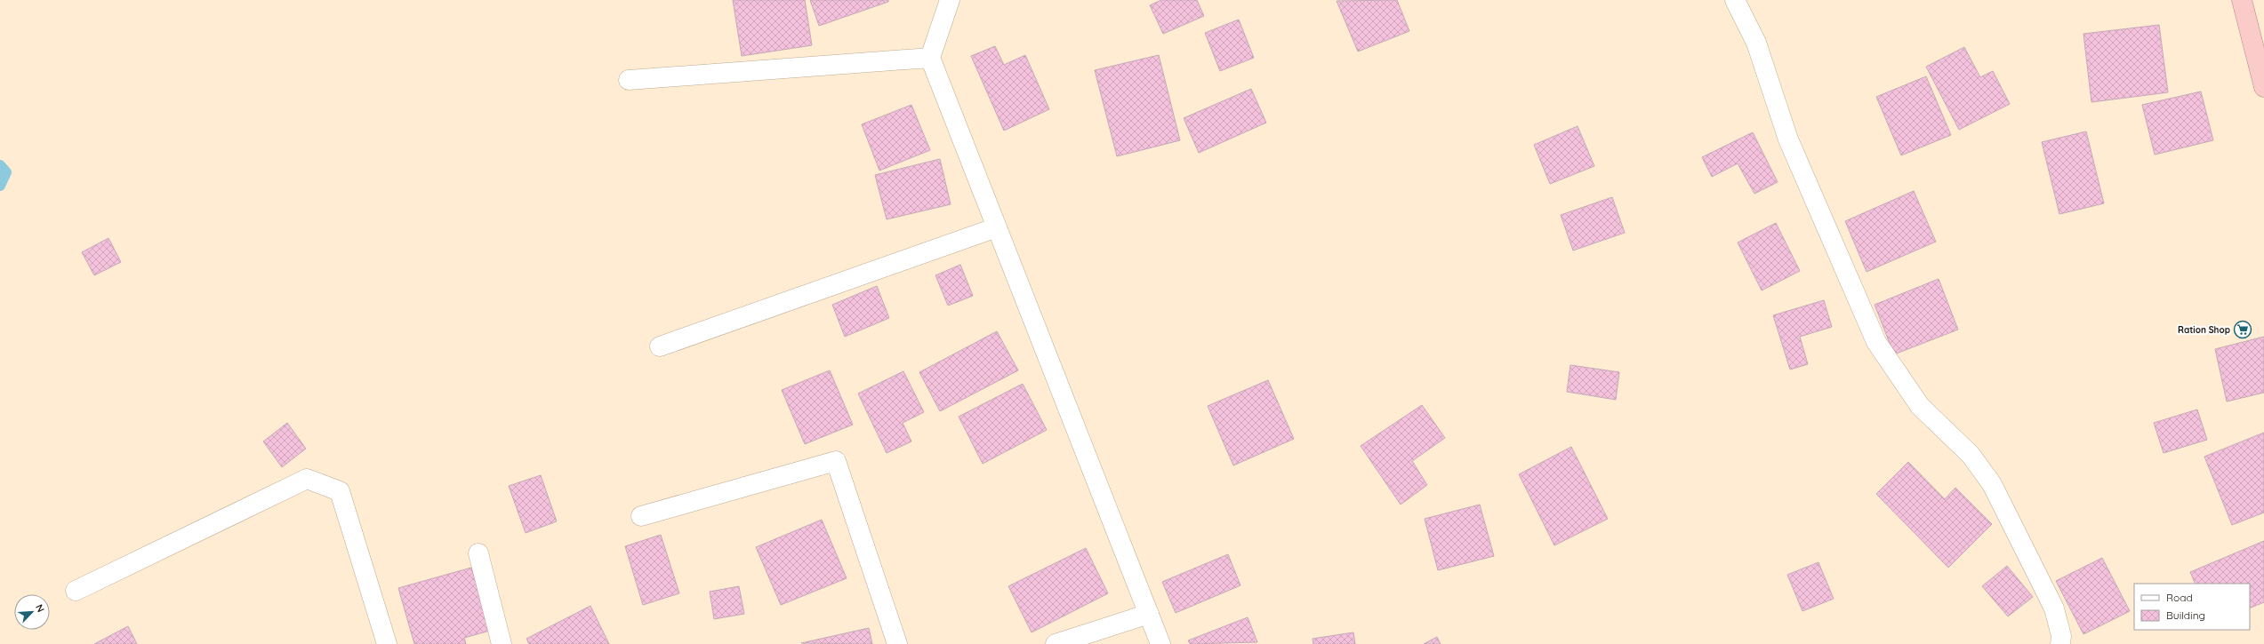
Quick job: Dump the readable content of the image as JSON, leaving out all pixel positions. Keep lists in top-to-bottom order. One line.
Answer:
{"places":{"supermarket":["Ration Shop"]},"legend":["Road","Building"],"north":"top right"}
